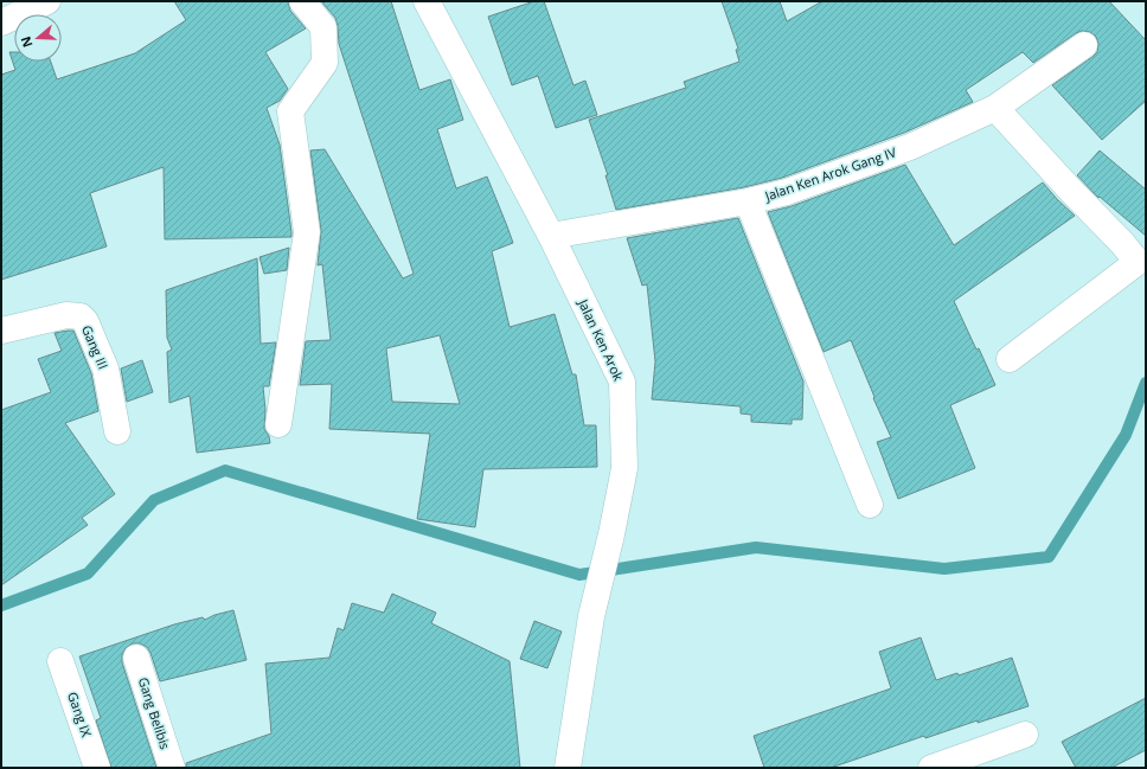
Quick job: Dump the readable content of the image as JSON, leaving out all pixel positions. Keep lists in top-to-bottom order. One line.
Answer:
{"streets":{"street":["Jalan Ken Arok Gang IV","Jalan Ken Arok","Gang III","Gang Belibis","Gang IX"]},"crossings":[["Jalan Ken Arok Gang IV","Jalan Ken Arok"]],"north":"left"}
